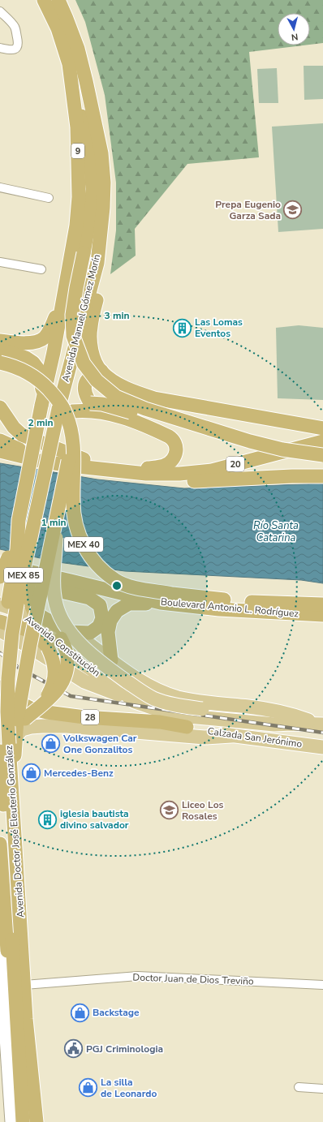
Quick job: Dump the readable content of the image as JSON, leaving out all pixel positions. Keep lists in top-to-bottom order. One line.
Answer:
{"streets":{"highway":["9","Avenida Manuel Gómez Morín","20","MEX 40","MEX 85","Boulevard Antonio L. Rodríguez","28","Avenida Doctor José Eleuterio González"],"main road":["Avenida Constitución","Calzada San Jerónimo"],"street":["Doctor Juan de Dios Treviño"]},"crossings":[["Avenida Manuel Gómez Morín","MEX 85"],["Avenida Manuel Gómez Morín","Avenida Doctor José Eleuterio González"],["MEX 40","Boulevard Antonio L. Rodríguez"],["Avenida Constitución","Calzada San Jerónimo"],["28","Calzada San Jerónimo"],["Avenida Doctor José Eleuterio González","Doctor Juan de Dios Treviño"]],"water":["Río Santa Catarina"],"places":{"school or university":["Prepa Eugenio Garza Sada","Liceo Los Rosales"],"building":["Las Lomas Eventos","iglesia bautista divino salvador"],"shop":["Volkswagen Car One Gonzalitos","Mercedes-Benz","Backstage","La silla de Leonardo"],"public building":["PGJ Criminologia"]},"north":"bottom","rings":["3 min","2 min","1 min"]}
